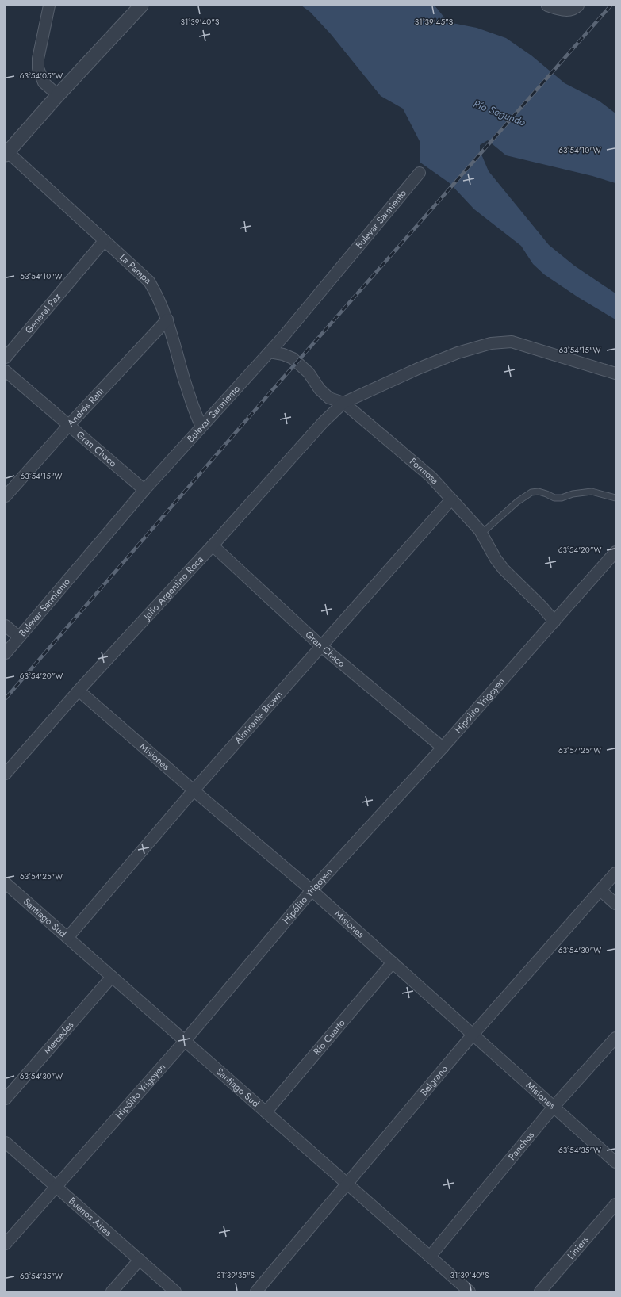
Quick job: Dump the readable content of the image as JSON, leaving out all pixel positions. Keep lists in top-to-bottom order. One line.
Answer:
{"streets":{"street":["Bulevar Sarmiento","La Pampa","General Paz","Andrés Ratti","Gran Chaco","Formosa","Julio Argentino Roca","Hipólito Yrigoyen","Almirante Brown","Misiones","Santiago Sud","Río Cuarto","Mercedes","Belgrano","Ranchos","Buenos Aires","Liniers"]},"crossings":[["Bulevar Sarmiento","La Pampa"],["Bulevar Sarmiento","Gran Chaco"],["Bulevar Sarmiento","Formosa"],["La Pampa","General Paz"],["La Pampa","Andrés Ratti"],["Andrés Ratti","Gran Chaco"],["Gran Chaco","Julio Argentino Roca"],["Gran Chaco","Hipólito Yrigoyen"],["Gran Chaco","Almirante Brown"],["Formosa","Julio Argentino Roca"],["Formosa","Hipólito Yrigoyen"],["Formosa","Almirante Brown"],["Julio Argentino Roca","Misiones"],["Hipólito Yrigoyen","Misiones"],["Hipólito Yrigoyen","Santiago Sud"],["Hipólito Yrigoyen","Buenos Aires"],["Almirante Brown","Misiones"],["Almirante Brown","Santiago Sud"],["Misiones","Río Cuarto"],["Misiones","Belgrano"],["Misiones","Ranchos"],["Santiago Sud","Río Cuarto"],["Santiago Sud","Mercedes"],["Santiago Sud","Belgrano"],["Santiago Sud","Ranchos"]],"water":["Río Segundo"],"coordinates":["31°39'40\"S","31°39'45\"S","63°54'05\"W","63°54'10\"W","63°54'15\"W","63°54'20\"W","63°54'25\"W","63°54'30\"W","63°54'35\"W","31°39'35\"S"]}
